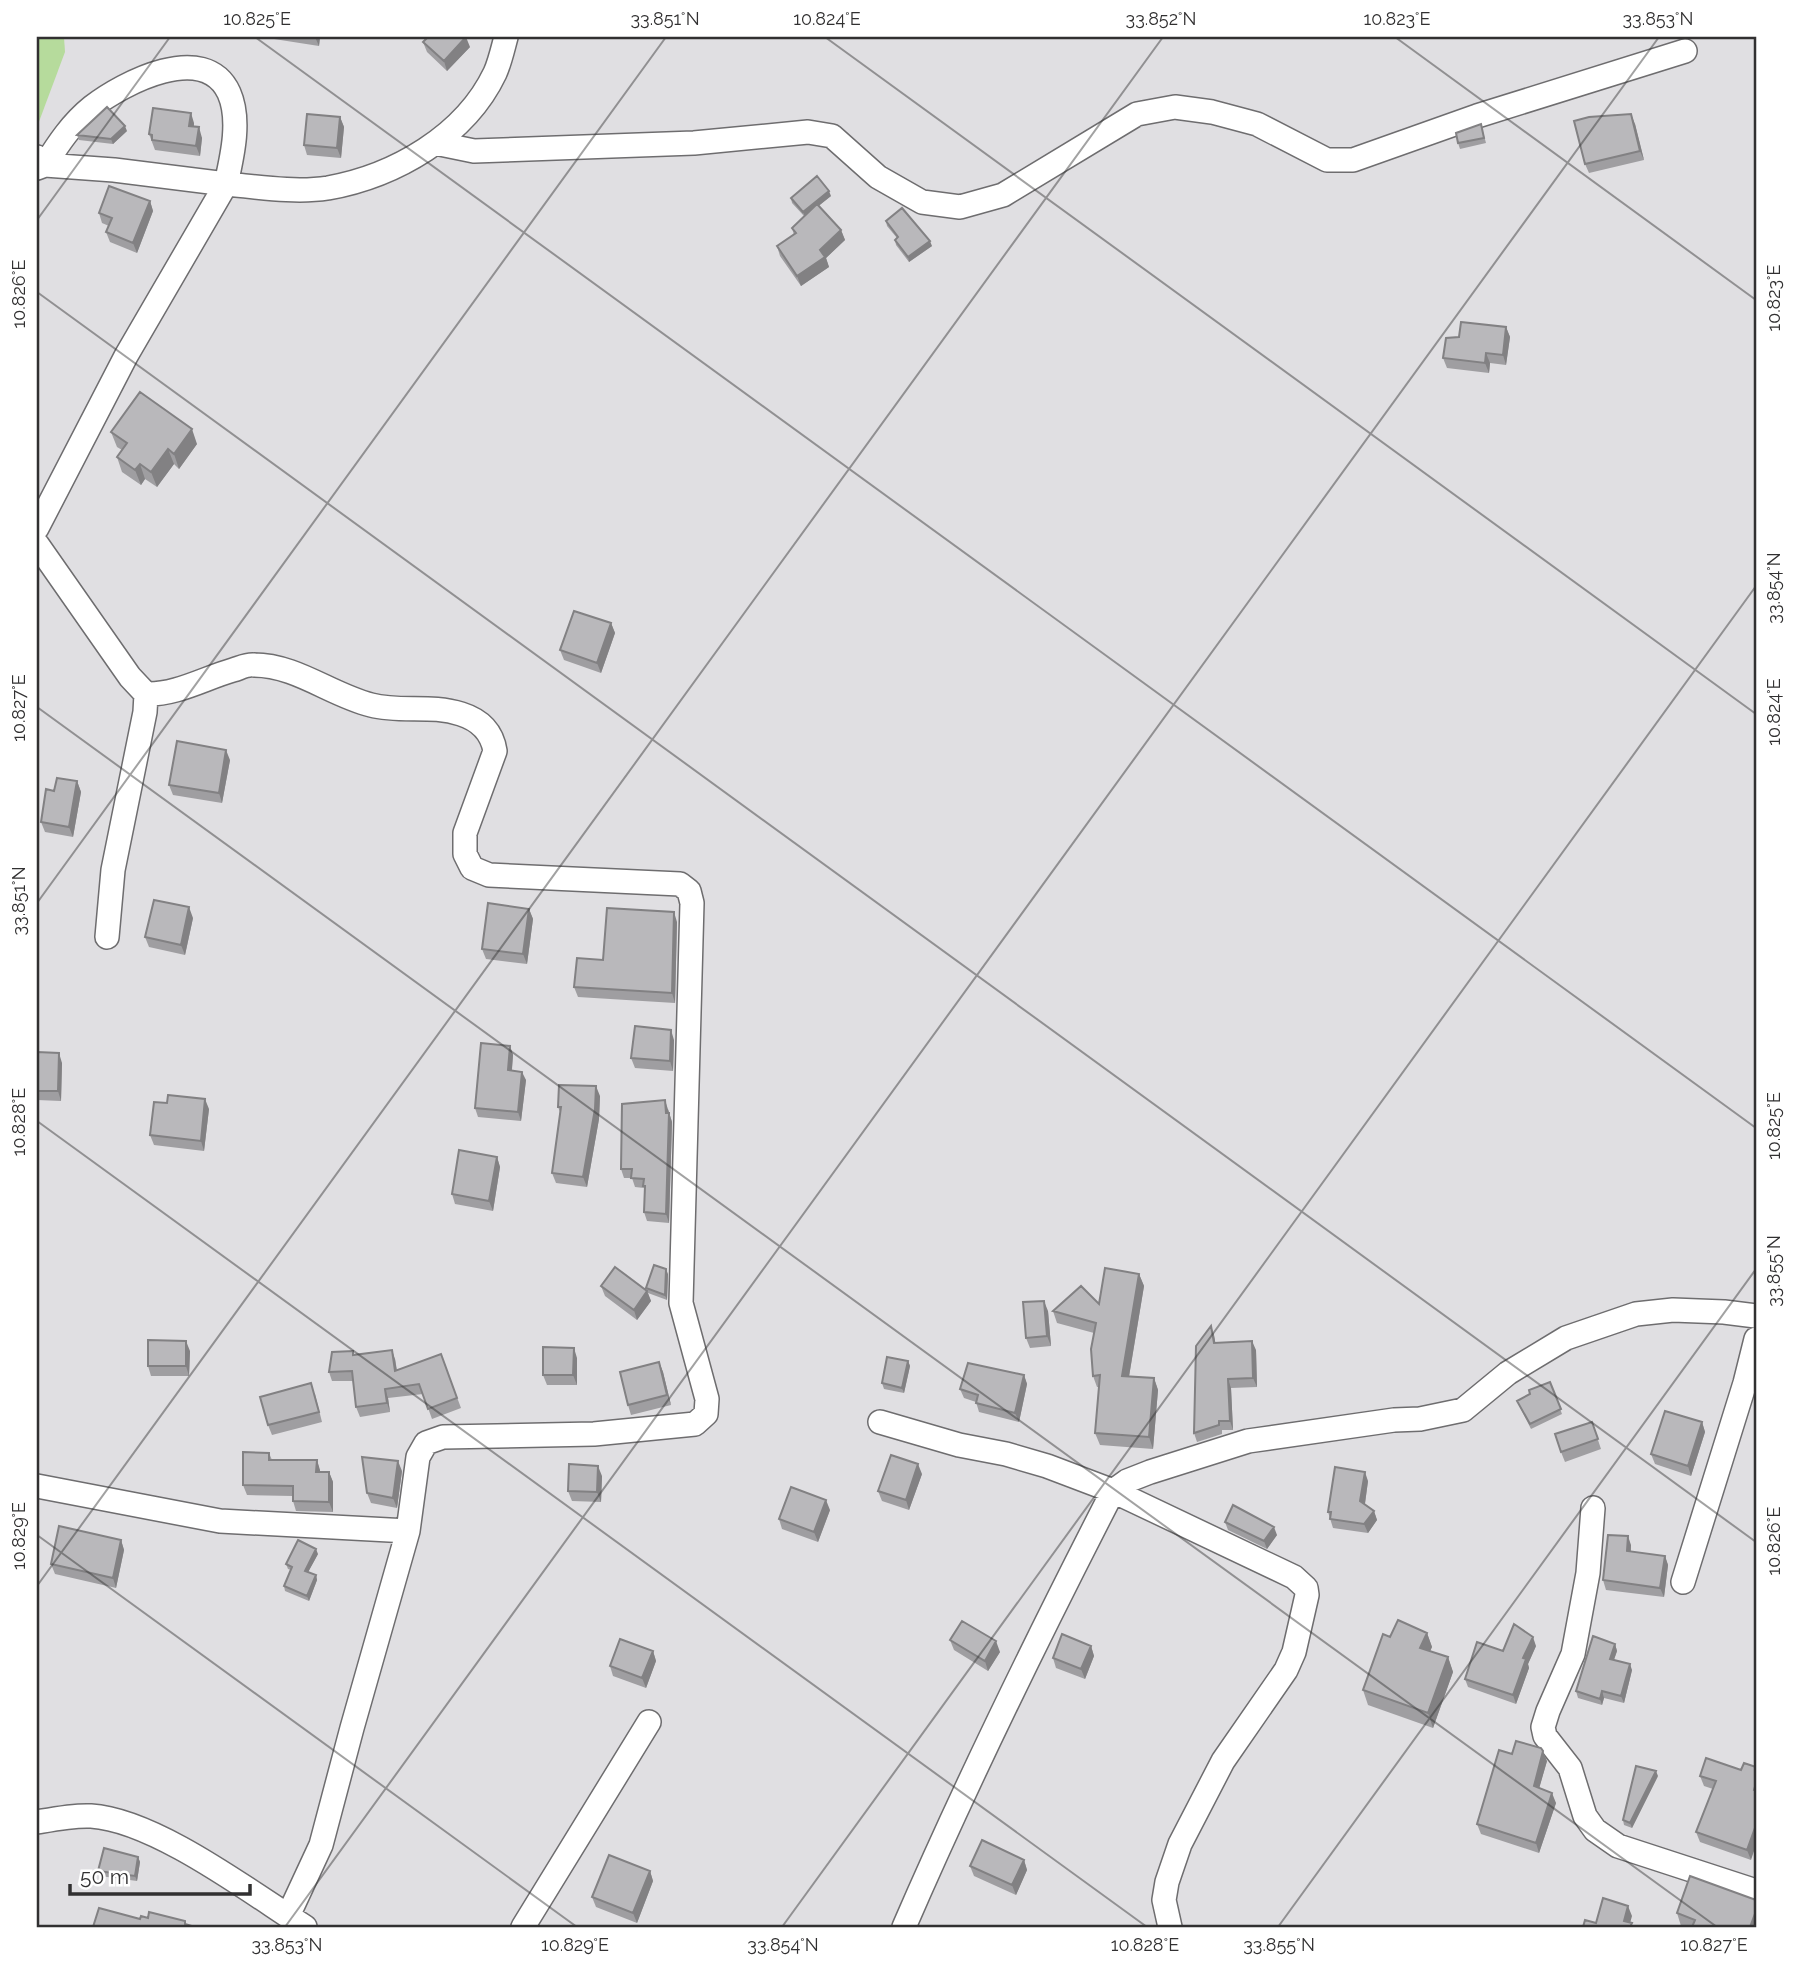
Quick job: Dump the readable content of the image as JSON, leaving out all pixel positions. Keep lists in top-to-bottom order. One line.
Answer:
{"scale_bar":"50 m","coordinates":["10.825°E","33.851°N","10.824°E","33.852°N","10.823°E","33.853°N","10.826°E","33.854°N","10.827°E","10.828°E","33.855°N","10.829°E"]}
